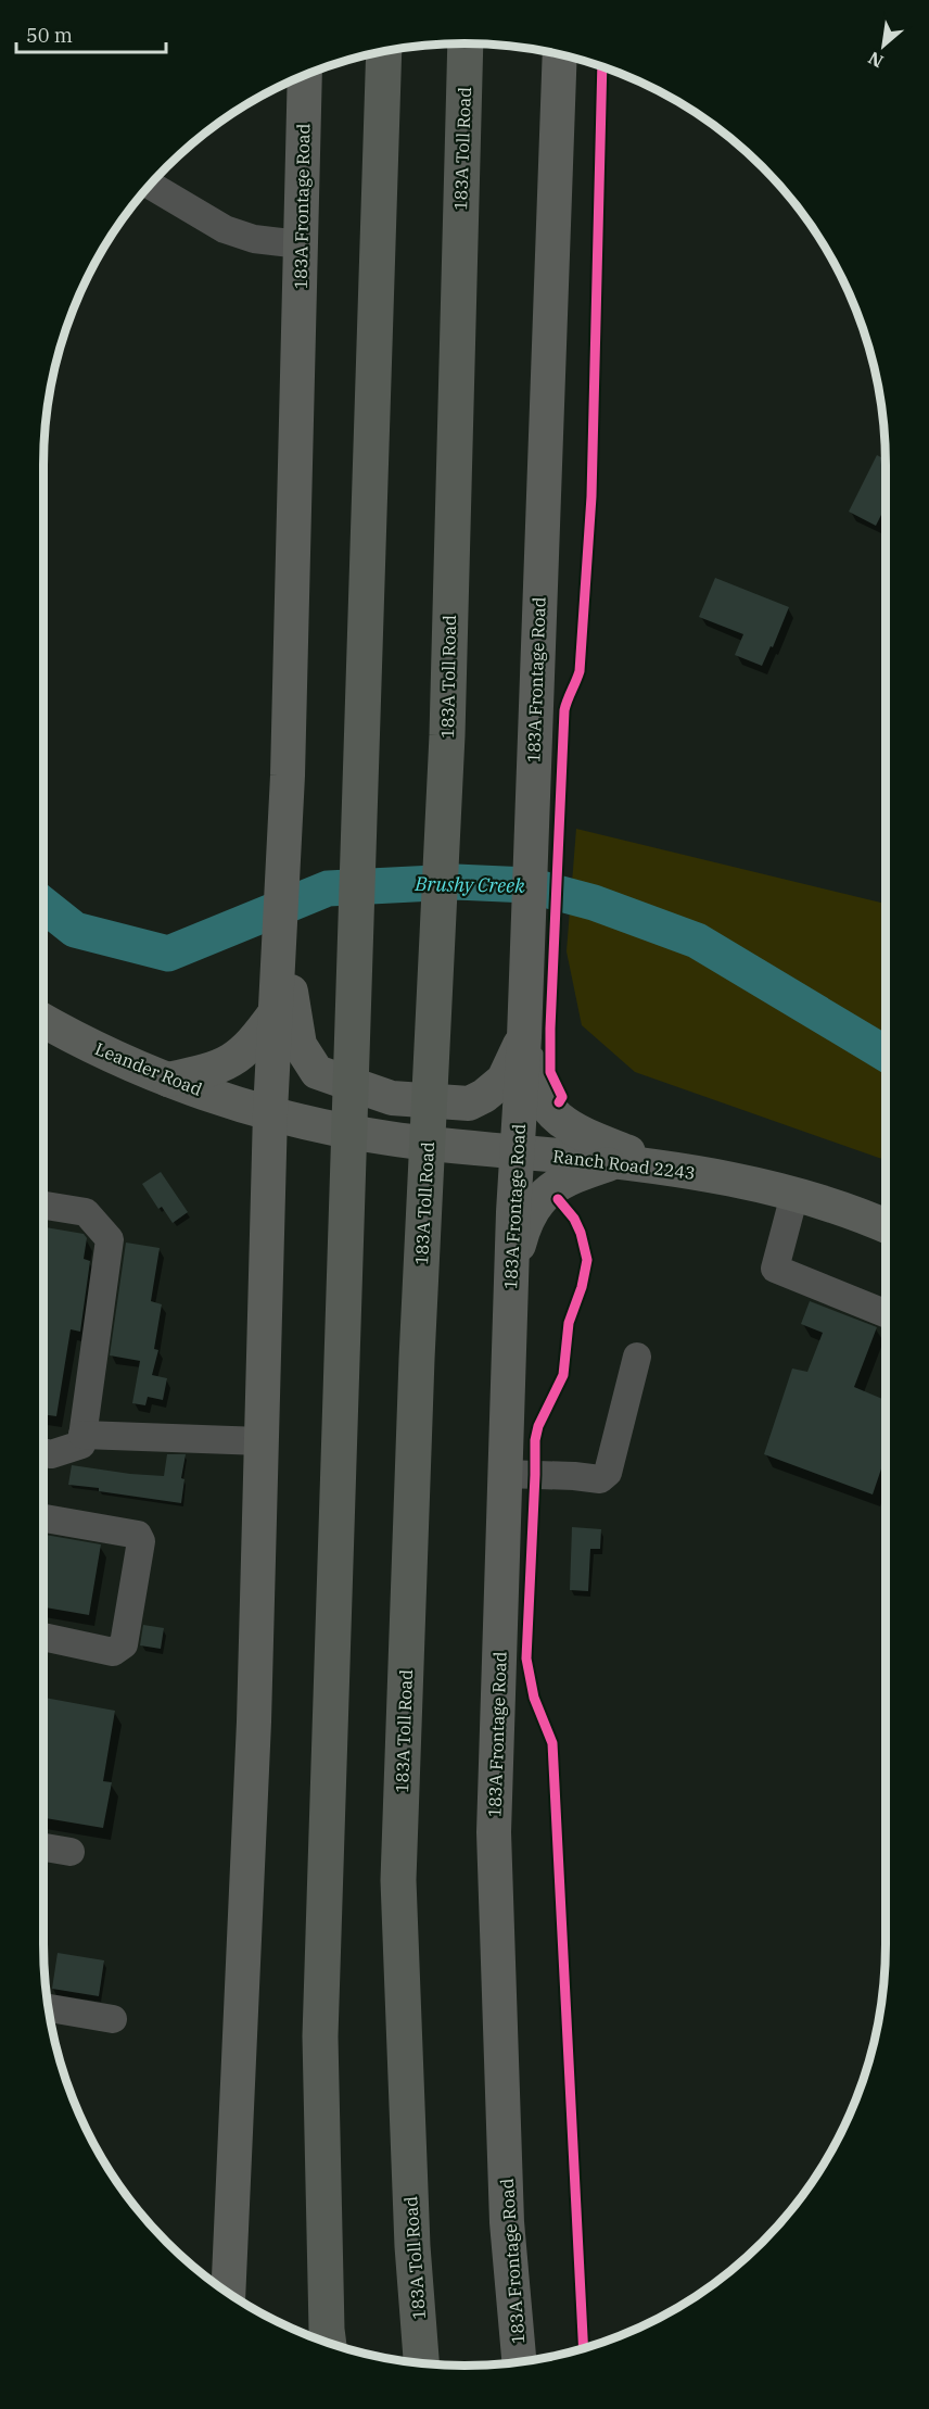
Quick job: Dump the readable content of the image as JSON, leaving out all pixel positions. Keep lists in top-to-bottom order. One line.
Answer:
{"streets":{"highway":["183A Toll Road"],"main road":["183A Frontage Road","Leander Road","Ranch Road 2243"]},"crossings":[["183A Frontage Road","Ranch Road 2243"],["Leander Road","Ranch Road 2243"]],"water":["Brushy Creek"],"scale_bar":"50 m","north":"bottom left"}
